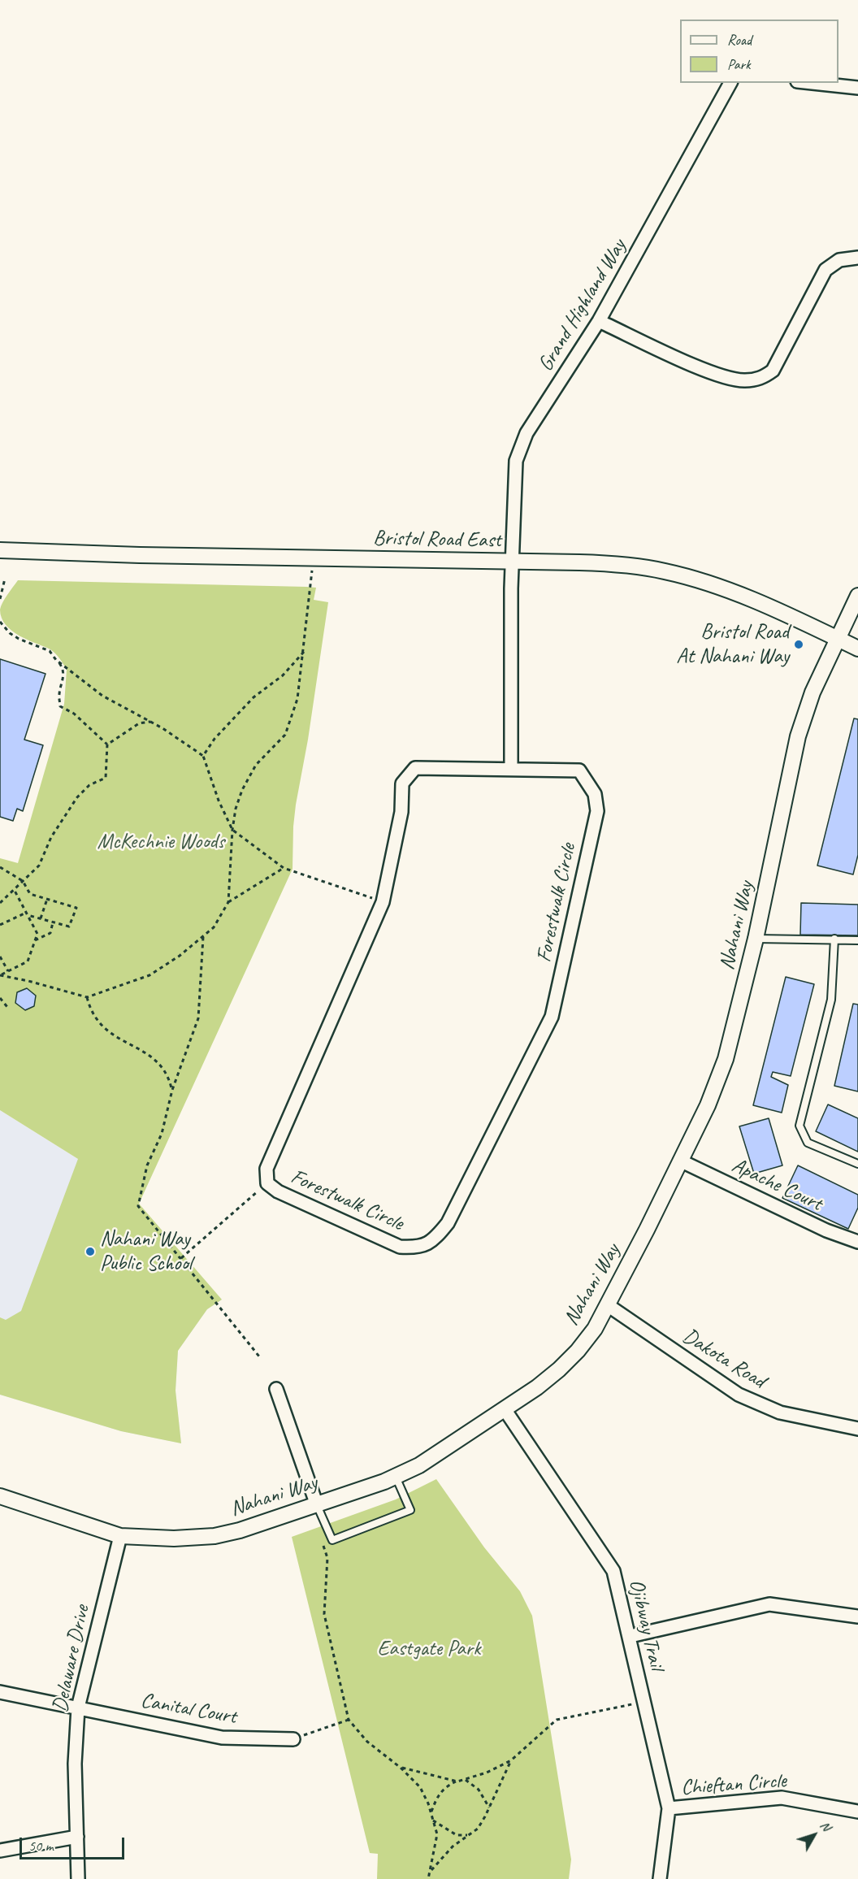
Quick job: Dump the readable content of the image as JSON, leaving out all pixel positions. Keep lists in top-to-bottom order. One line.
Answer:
{"streets":{"street":["Grand Highland Way","Bristol Road East","Forestwalk Circle","Nahani Way","Apache Court","Dakota Road","Ojibway Trail","Delaware Drive","Canital Court","Chieftan Circle"]},"crossings":[["Grand Highland Way","Bristol Road East"],["Bristol Road East","Nahani Way"],["Nahani Way","Apache Court"],["Nahani Way","Dakota Road"],["Nahani Way","Ojibway Trail"],["Nahani Way","Delaware Drive"],["Ojibway Trail","Chieftan Circle"],["Delaware Drive","Canital Court"]],"parks":["McKechnie Woods","Eastgate Park"],"places":["Bristol Road At Nahani Way","Nahani Way Public School"],"legend":["Road","Park"],"scale_bar":"50 m","north":"top right"}
